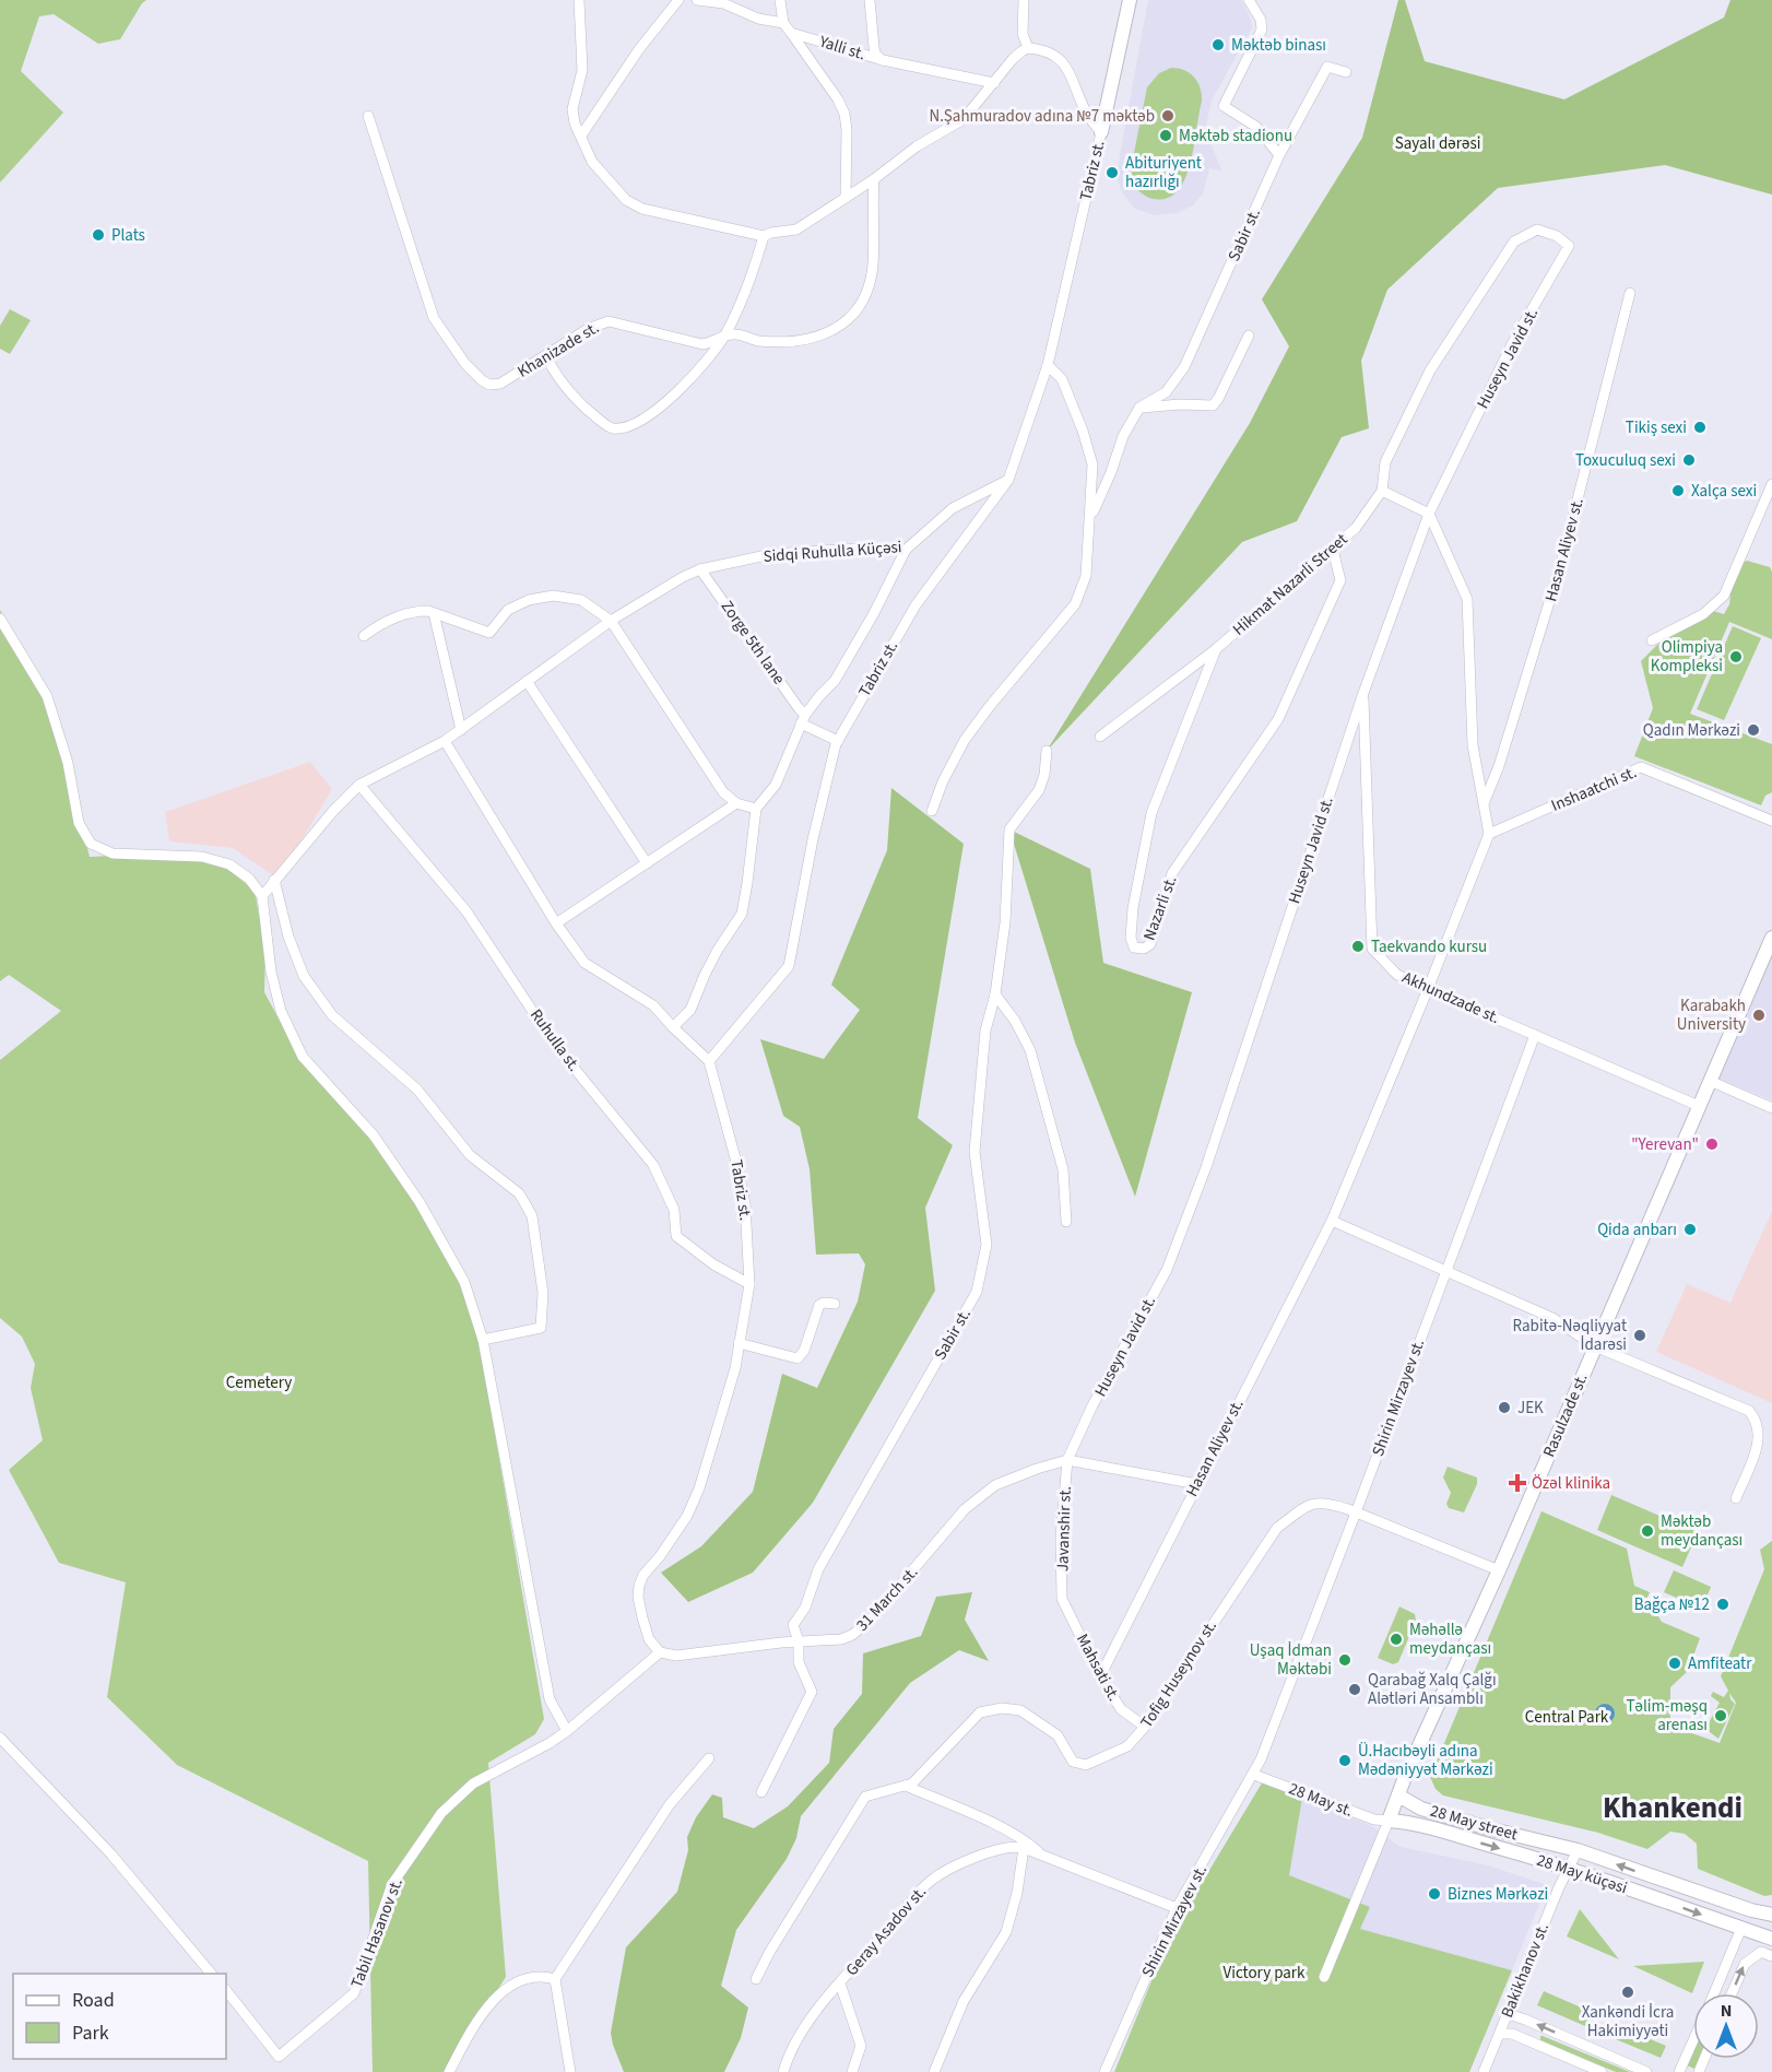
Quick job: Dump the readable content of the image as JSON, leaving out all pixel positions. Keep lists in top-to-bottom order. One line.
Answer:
{"streets":{"main road":["Tabriz st.","Rasulzade st.","28 May street","28 May küçəsi"],"street":["Yalli st.","Sabir st.","Khanizade st.","Huseyn Javid st.","Hasan Aliyev st.","Sidqi Ruhulla Küçəsi","Hikmat Nazarli Street","Zorge 5th lane","Inshaatchi st.","Nazarli st.","Akhundzade st.","Ruhulla st.","Shirin Mirzayev st.","Javanshir st.","31 March st.","Mahsati st.","Tofig Huseynov st.","28 May st.","Geray Asadov st.","Tabil Hasanov st.","Bakikhanov st."]},"crossings":[["Tabriz st.","Sidqi Ruhulla Küçəsi"],["Tabriz st.","Ruhulla st."],["Tabriz st.","31 March st."],["Sabir st.","31 March st."],["Huseyn Javid st.","Hasan Aliyev st."],["Huseyn Javid st.","Hikmat Nazarli Street"],["Huseyn Javid st.","Akhundzade st."],["Huseyn Javid st.","Javanshir st."],["Huseyn Javid st.","31 March st."],["Hasan Aliyev st.","Inshaatchi st."],["Hasan Aliyev st.","Akhundzade st."],["Hasan Aliyev st.","31 March st."],["Hasan Aliyev st.","Mahsati st."],["Sidqi Ruhulla Küçəsi","Zorge 5th lane"],["Hikmat Nazarli Street","Nazarli st."],["Akhundzade st.","Shirin Mirzayev st."],["Akhundzade st.","Rasulzade st."],["Shirin Mirzayev st.","Tofig Huseynov st."],["Shirin Mirzayev st.","28 May st."],["Shirin Mirzayev st.","Geray Asadov st."],["Rasulzade st.","28 May st."],["Rasulzade st.","28 May street"],["Rasulzade st.","28 May küçəsi"],["Javanshir st.","31 March st."],["Javanshir st.","Mahsati st."],["Mahsati st.","Tofig Huseynov st."],["28 May st.","28 May küçəsi"],["28 May street","Bakikhanov st."],["28 May küçəsi","Bakikhanov st."]],"one_way":["28 May street","28 May küçəsi"],"districts":["Khankendi"],"parks":["Sayalı dərəsi","Cemetery","Central Park","Victory park"],"places":{"other":["Məktəb binası","N.Şahmuradov adına №7 məktəb","Məktəb stadionu","Abituriyent hazırlığı","Plats","Tikiş sexi","Toxuculuq sexi","Xalça sexi","Olimpiya Kompleksi","Qadın Mərkəzi","Taekvando kursu","Karabakh University","\"Yerevan\"","Qida anbarı","Rabitə-Nəqliyyat İdarəsi","JEK","Məktəb meydançası","Bağça №12","Məhəllə meydançası","Uşaq İdman Məktəbi","Amfiteatr","Qarabağ Xalq Çalğı Alətləri Ansamblı","Təlim-məşq arenası","Ü.Hacıbəyli adına Mədəniyyət Mərkəzi","Biznes Mərkəzi","Xankəndi İcra Hakimiyyəti"],"health":["Özəl klinika"]},"legend":["Road","Park"],"north":"top"}
